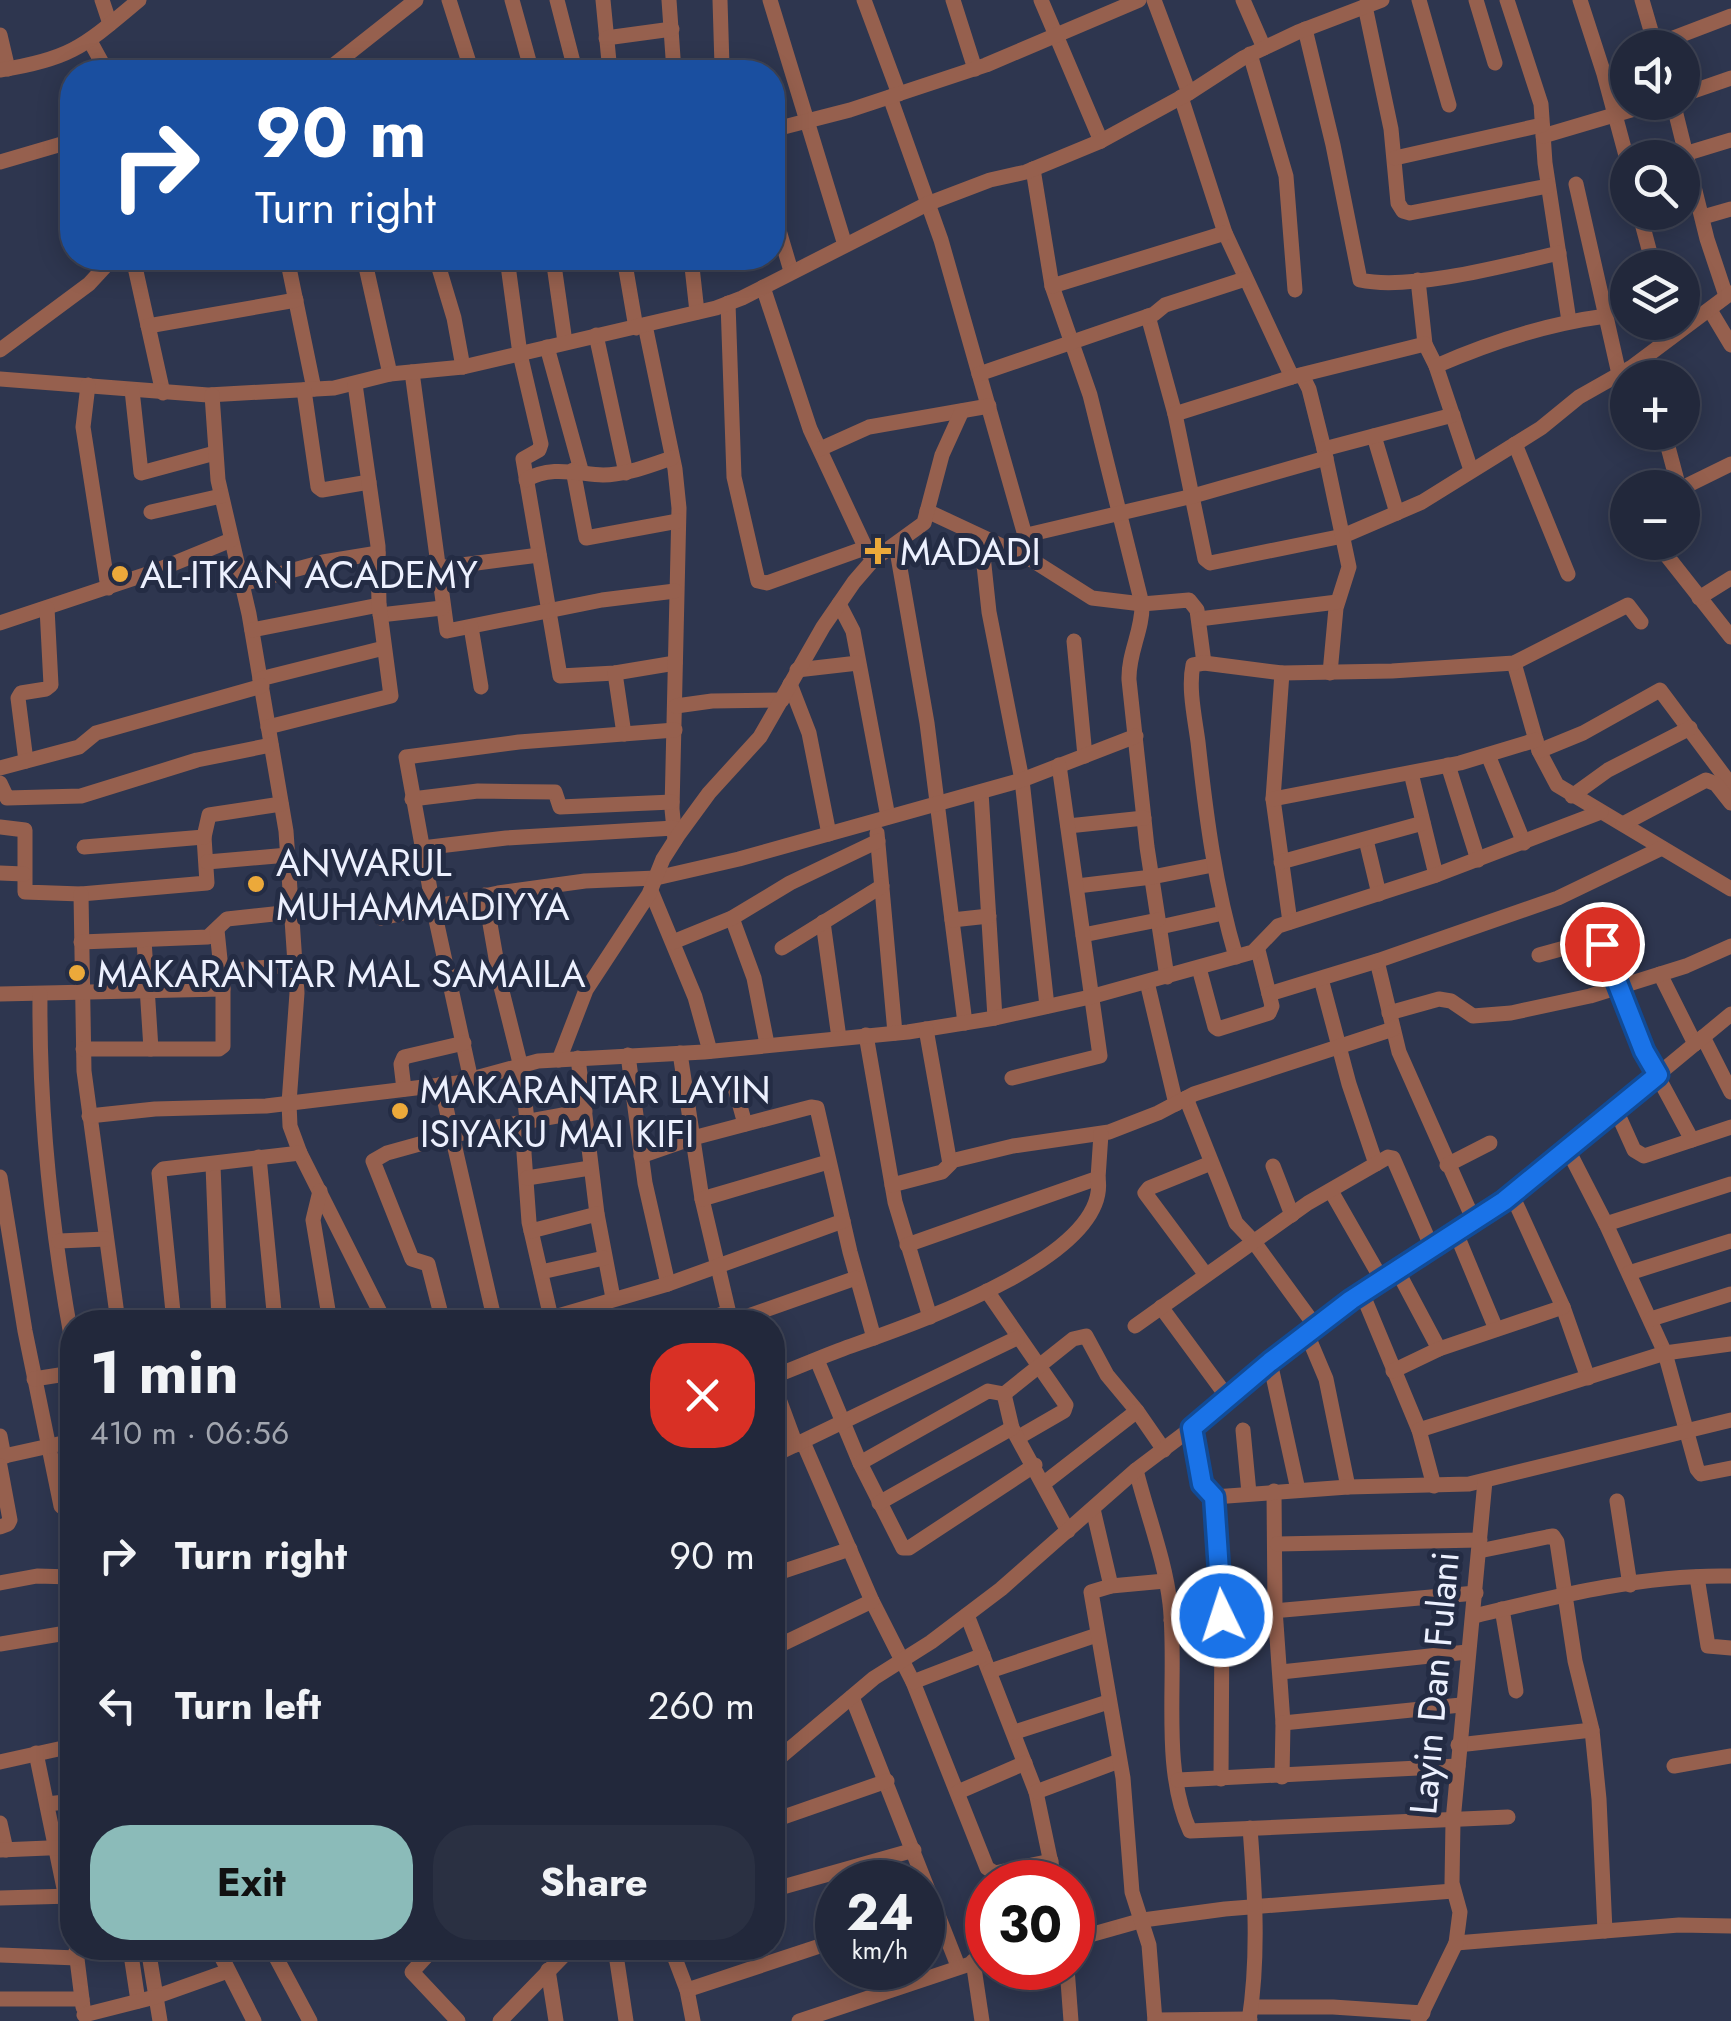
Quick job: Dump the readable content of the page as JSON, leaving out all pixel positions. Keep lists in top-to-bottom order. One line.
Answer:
{"streets":{"street":["Layin Dan Fulani"]},"places":{"health":["MADADI"],"other":["AL-ITKAN ACADEMY","ANWARUL MUHAMMADIYYA","MAKARANTAR MAL SAMAILA","MAKARANTAR LAYIN ISIYAKU MAI KIFI"]},"page":{"map_buttons":["+","−"],"turn":["90 m","Turn right"],"heading":["1 min","410 m · 06:56"],"list":[{"name":"Turn right","value":"90 m"},{"name":"Turn left","value":"260 m"}],"buttons":["Exit","Share"],"speed":"24 km/h","limit":"30"}}
